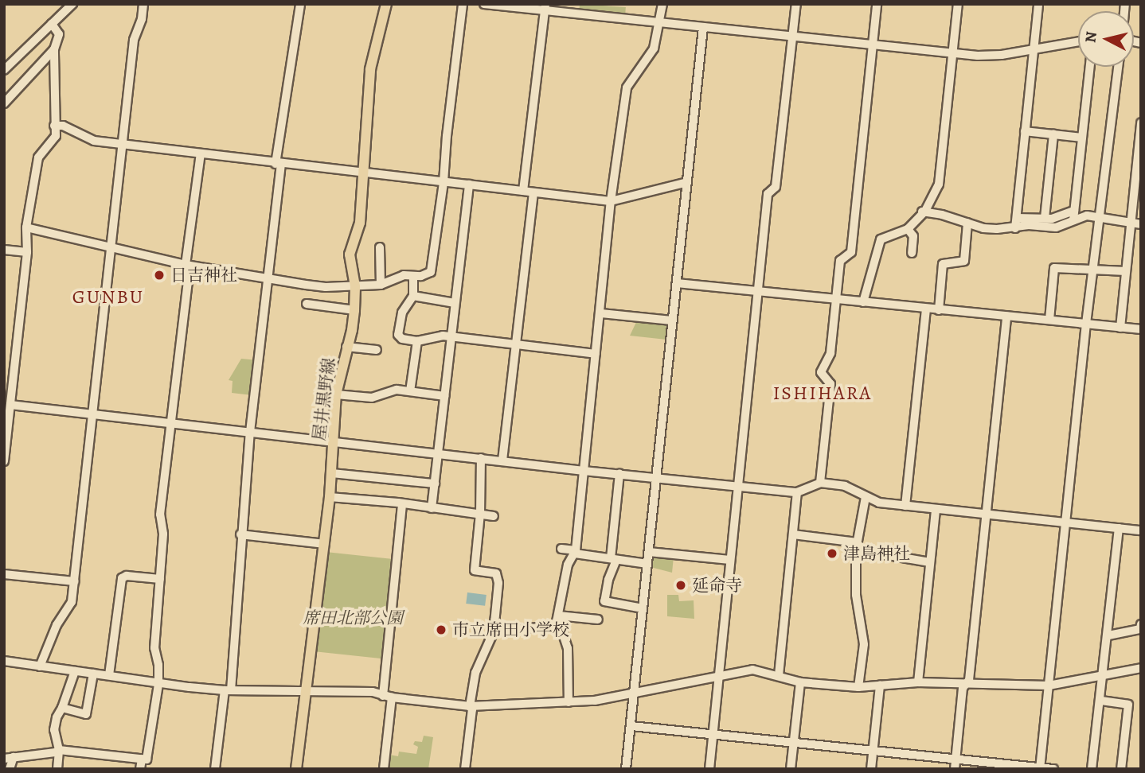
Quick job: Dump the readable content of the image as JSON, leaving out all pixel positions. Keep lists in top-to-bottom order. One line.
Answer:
{"streets":{"main road":["屋井黒野線"]},"districts":["GUNBU","ISHIHARA"],"parks":["席田北部公園"],"places":["日吉神社","津島神社","延命寺","市立席田小学校"],"north":"left"}
